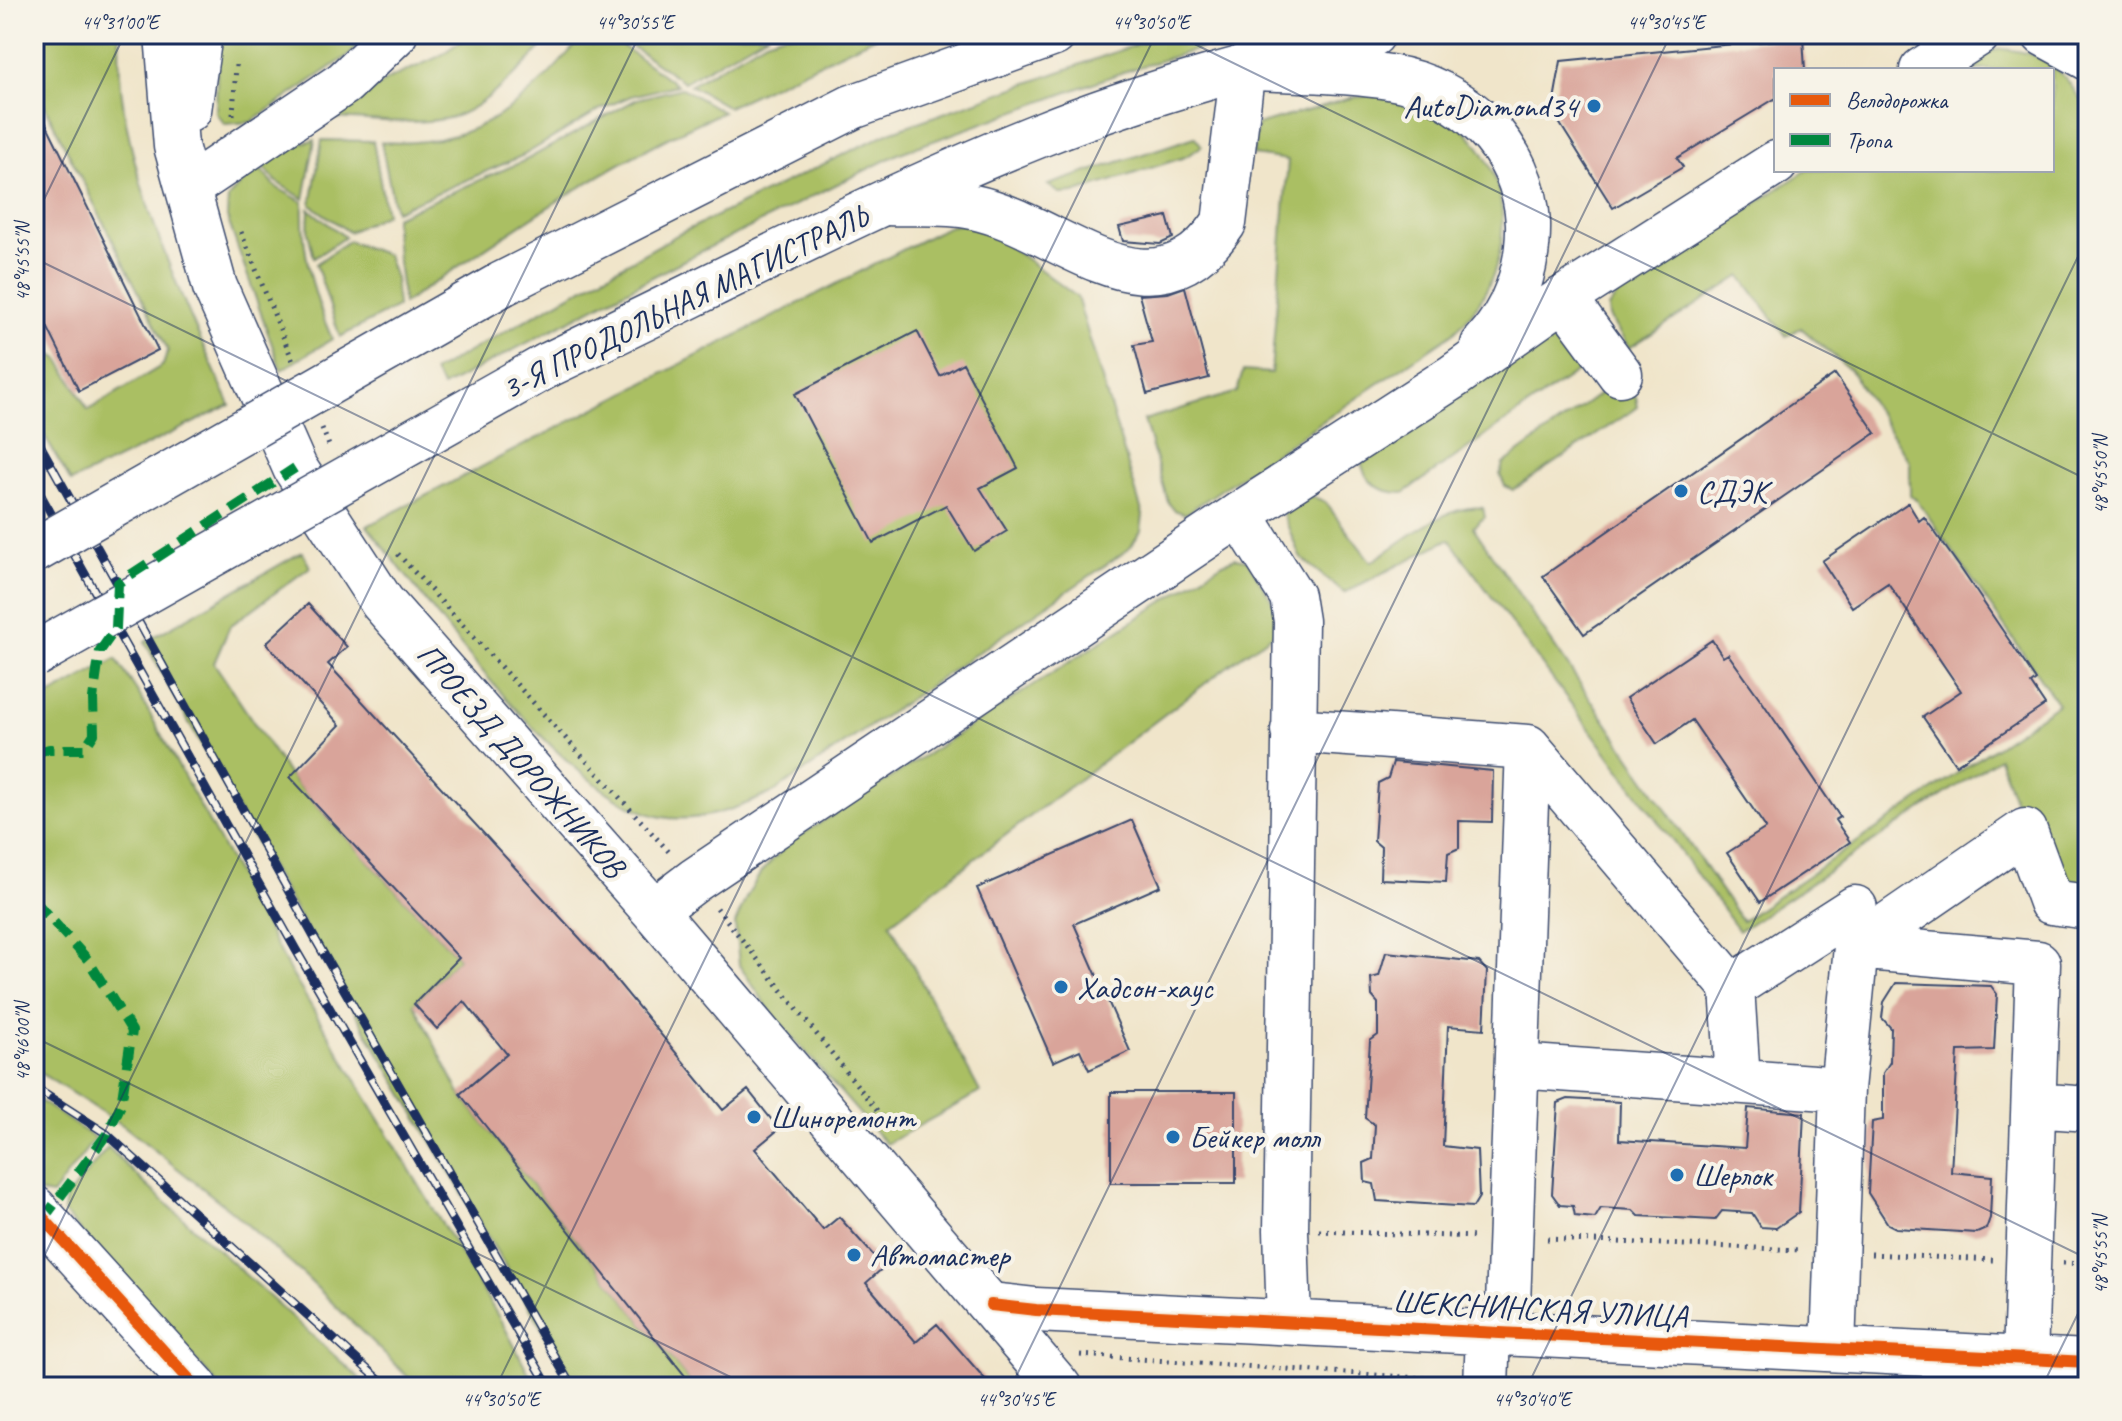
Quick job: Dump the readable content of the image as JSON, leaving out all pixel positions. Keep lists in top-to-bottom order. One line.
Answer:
{"streets":{"main road":["3-Я ПРОДОЛЬНАЯ МАГИСТРАЛЬ","ПРОЕЗД ДОРОЖНИКОВ","ШЕКСНИНСКАЯ УЛИЦА"]},"crossings":[["ПРОЕЗД ДОРОЖНИКОВ","ШЕКСНИНСКАЯ УЛИЦА"]],"places":["AutoDiamond34","СДЭК","Хадсон-хаус","Шиноремонт","Бейкер молл","Шерлок","Автомастер"],"legend":["Велодорожка","Тропа"],"coordinates":["44°31'00\"E","44°30'55\"E","44°30'50\"E","44°30'45\"E","48°45'55\"N","48°45'50\"N","48°46'00\"N","44°30'40\"E"]}
